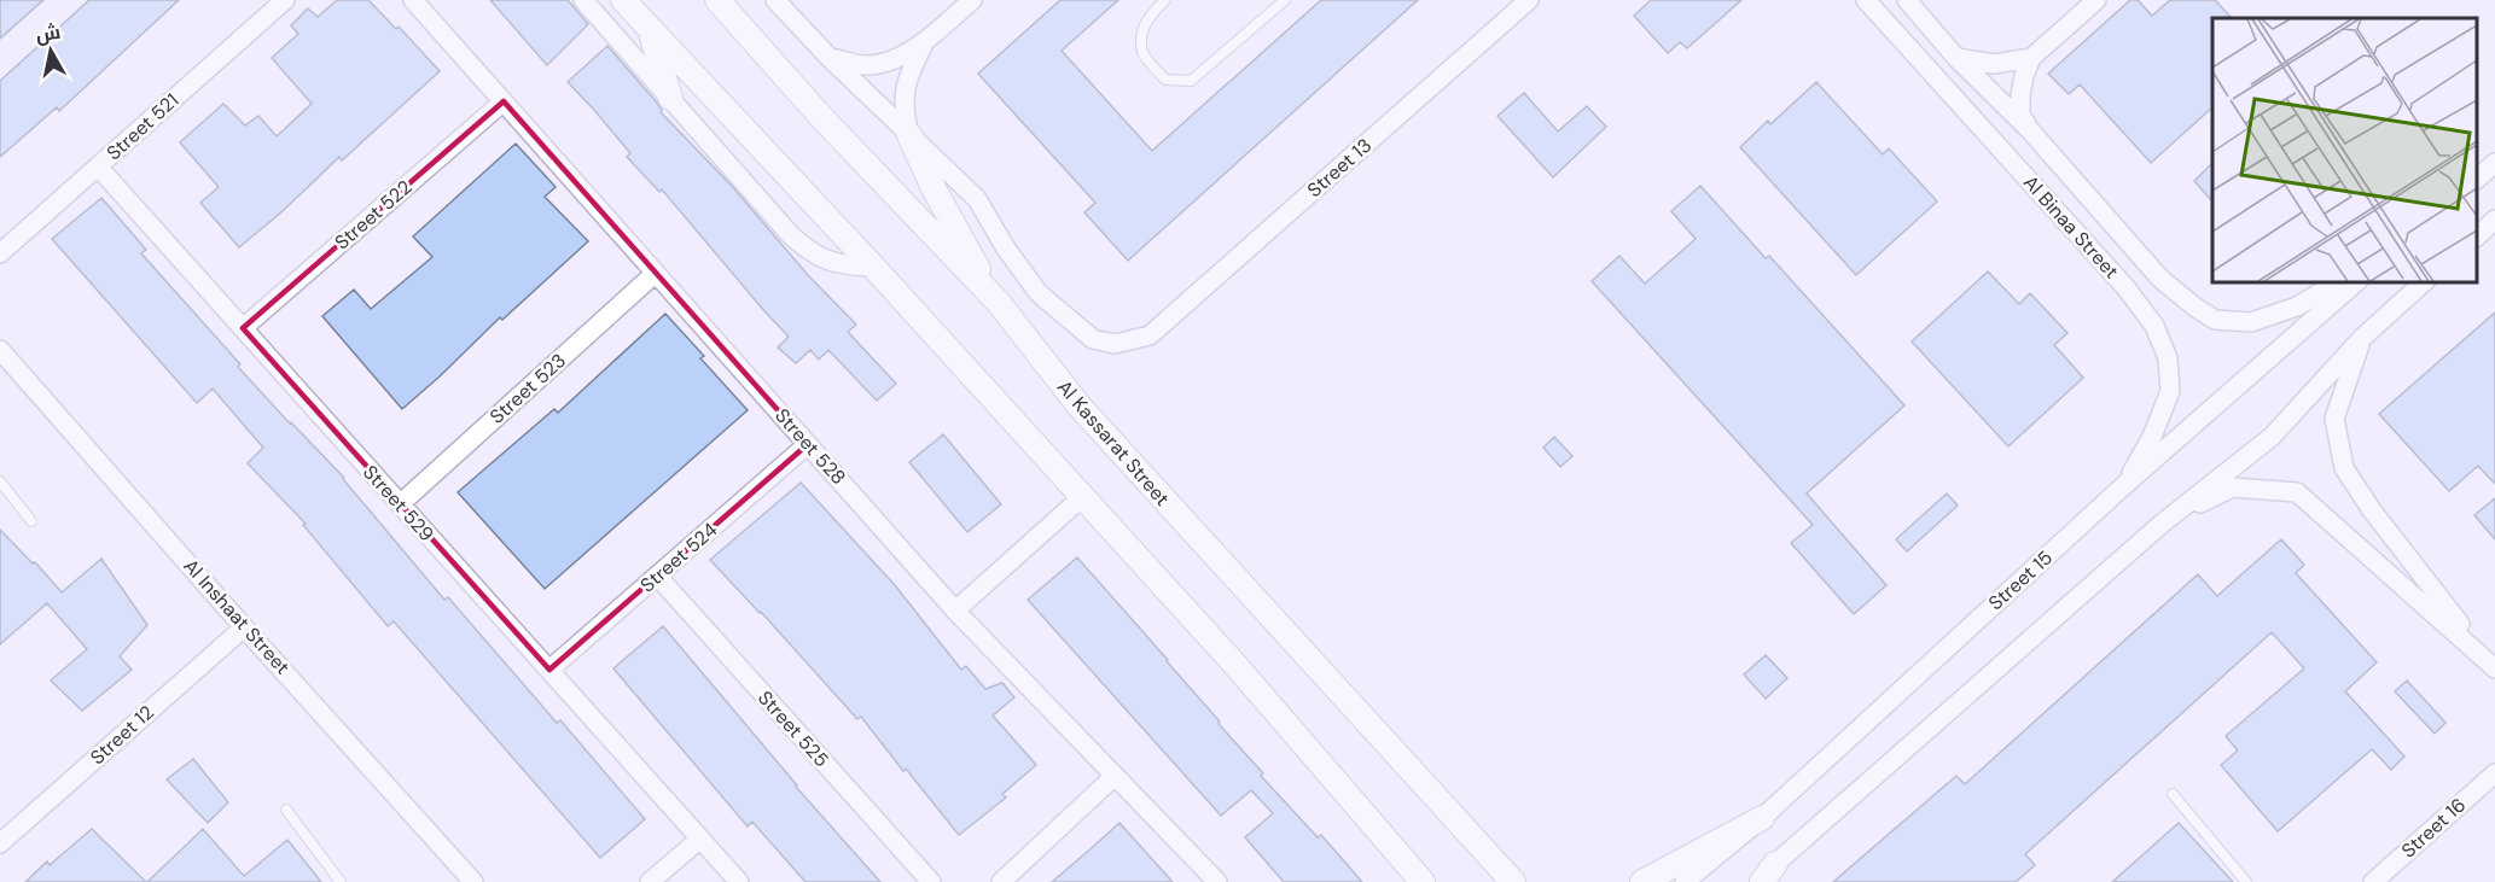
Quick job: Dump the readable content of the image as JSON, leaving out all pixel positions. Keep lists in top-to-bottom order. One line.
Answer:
{"streets":{"street":["Street 521","Street 13","Street 522","Al Binaa Street","Street 523","Al Kassarat Street","Street 528","Street 529","Street 524","Street 15","Al Inshaat Street","Street 525","Street 12","Street 16"]},"crossings":[["Street 521","Street 529"],["Street 522","Street 528"],["Street 522","Street 529"],["Al Binaa Street","Street 15"],["Street 523","Street 528"],["Street 523","Street 529"],["Street 528","Street 524"],["Street 529","Street 524"],["Street 524","Street 525"],["Al Inshaat Street","Street 12"]],"north":"top"}
